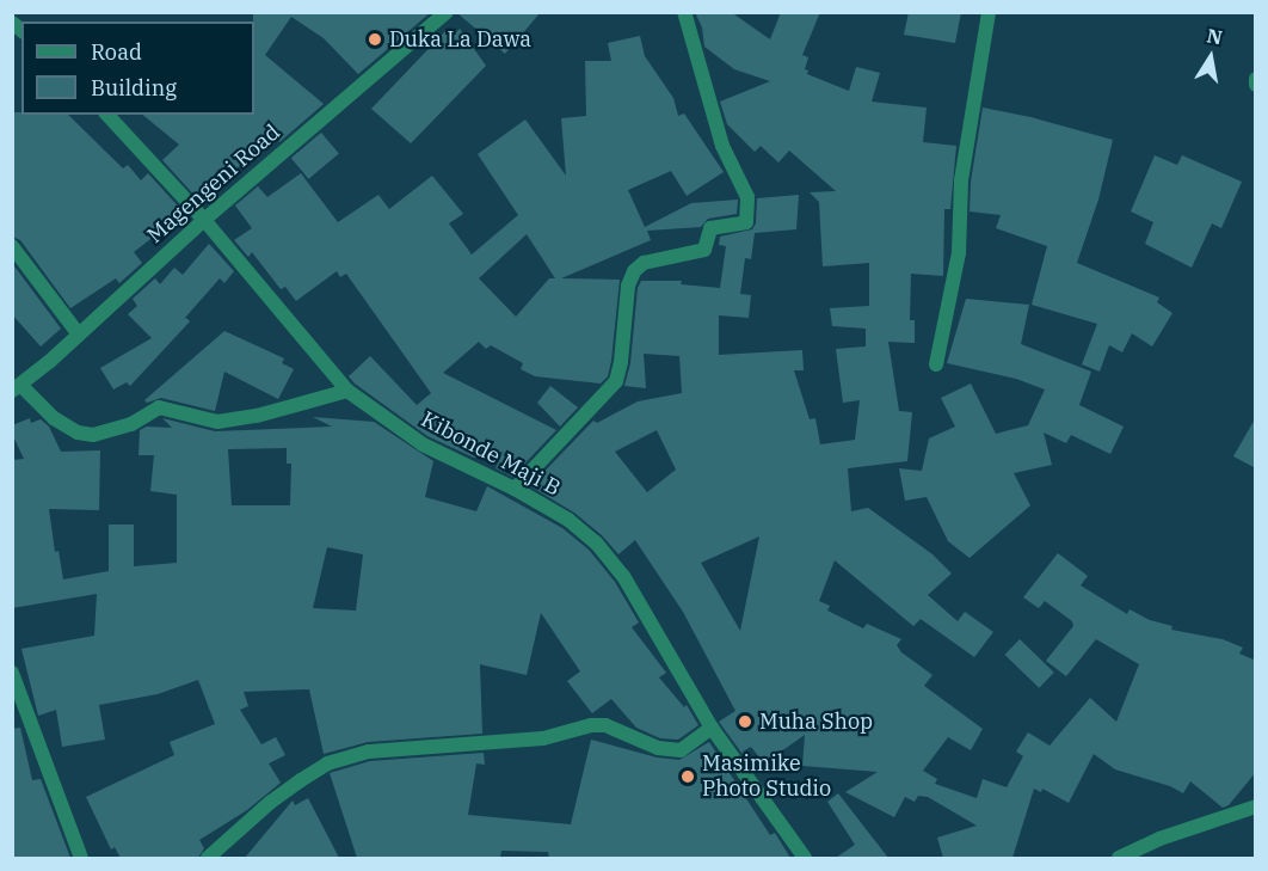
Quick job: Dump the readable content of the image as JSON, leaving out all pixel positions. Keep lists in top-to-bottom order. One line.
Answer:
{"streets":{"street":["Magengeni Road","Kibonde Maji B"]},"crossings":[["Magengeni Road","Kibonde Maji B"]],"places":["Duka La Dawa","Muha Shop","Masimike Photo Studio"],"legend":["Road","Building"],"north":"top"}
